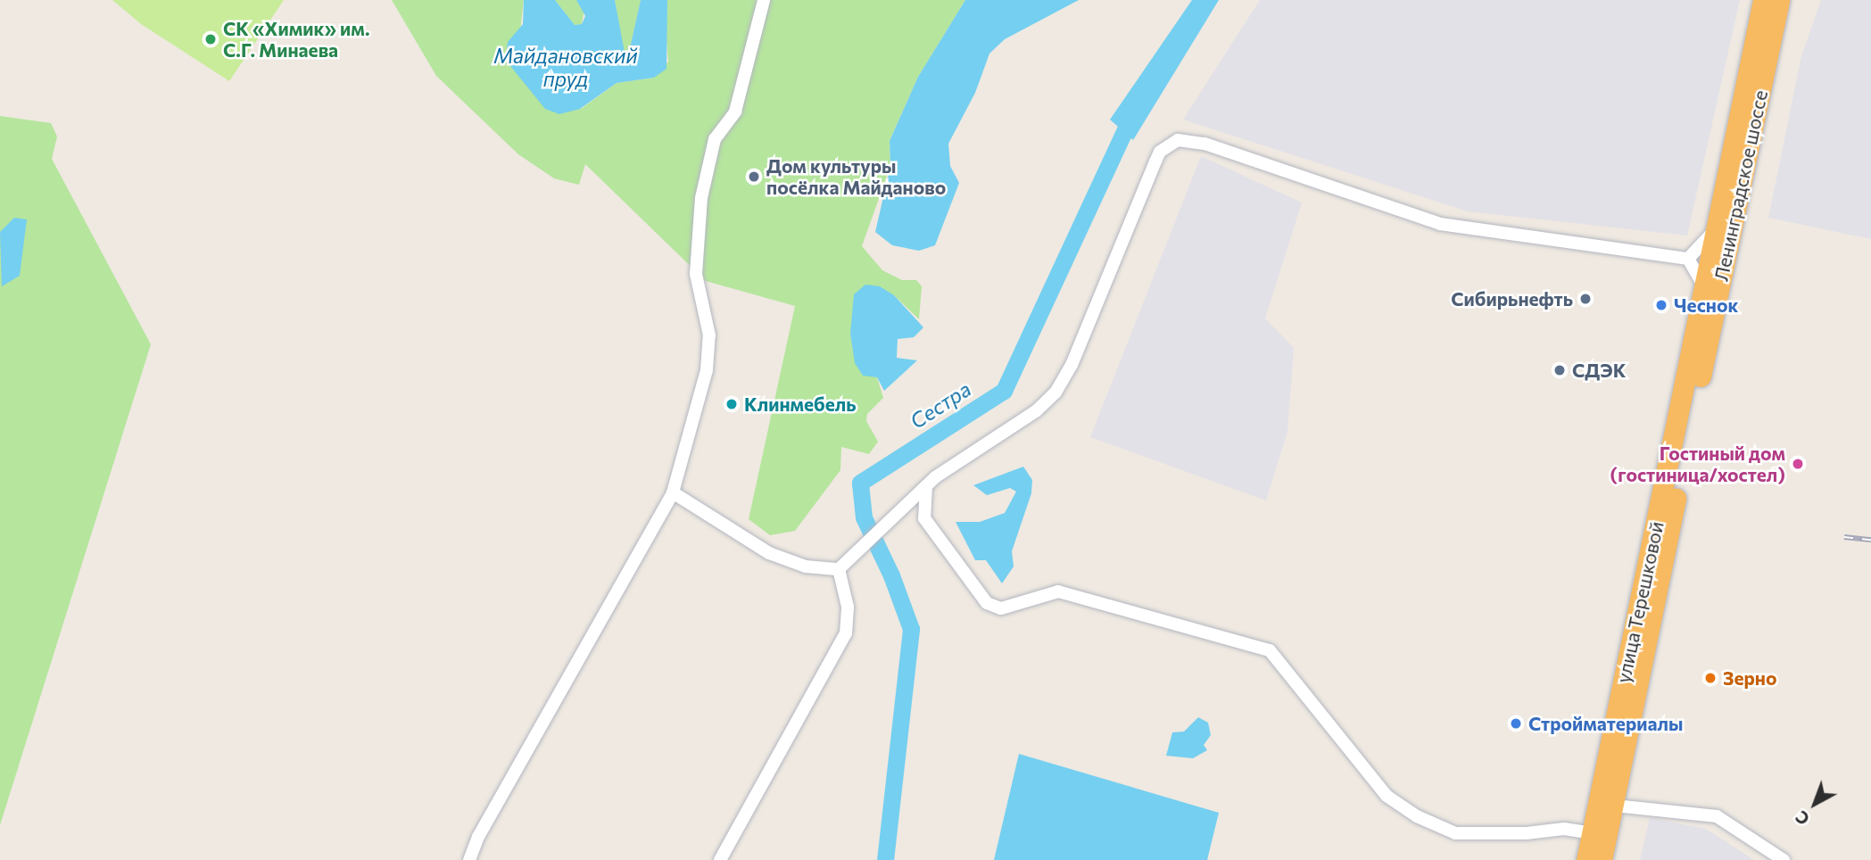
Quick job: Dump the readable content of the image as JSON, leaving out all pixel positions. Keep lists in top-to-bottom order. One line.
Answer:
{"streets":{"highway":["Ленинградское шоссе","улица Терешковой"]},"crossings":[["Ленинградское шоссе","улица Терешковой"]],"water":["Майдановский пруд","Сестра"],"places":["СК «Химик» им. С.Г. Минаева","Дом культуры посёлка Майданово","Сибирьнефть","Чеснок","СДЭК","Клинмебель","Гостиный дом (гостиница/хостел)","Зерно","Стройматериалы"],"north":"bottom left"}
